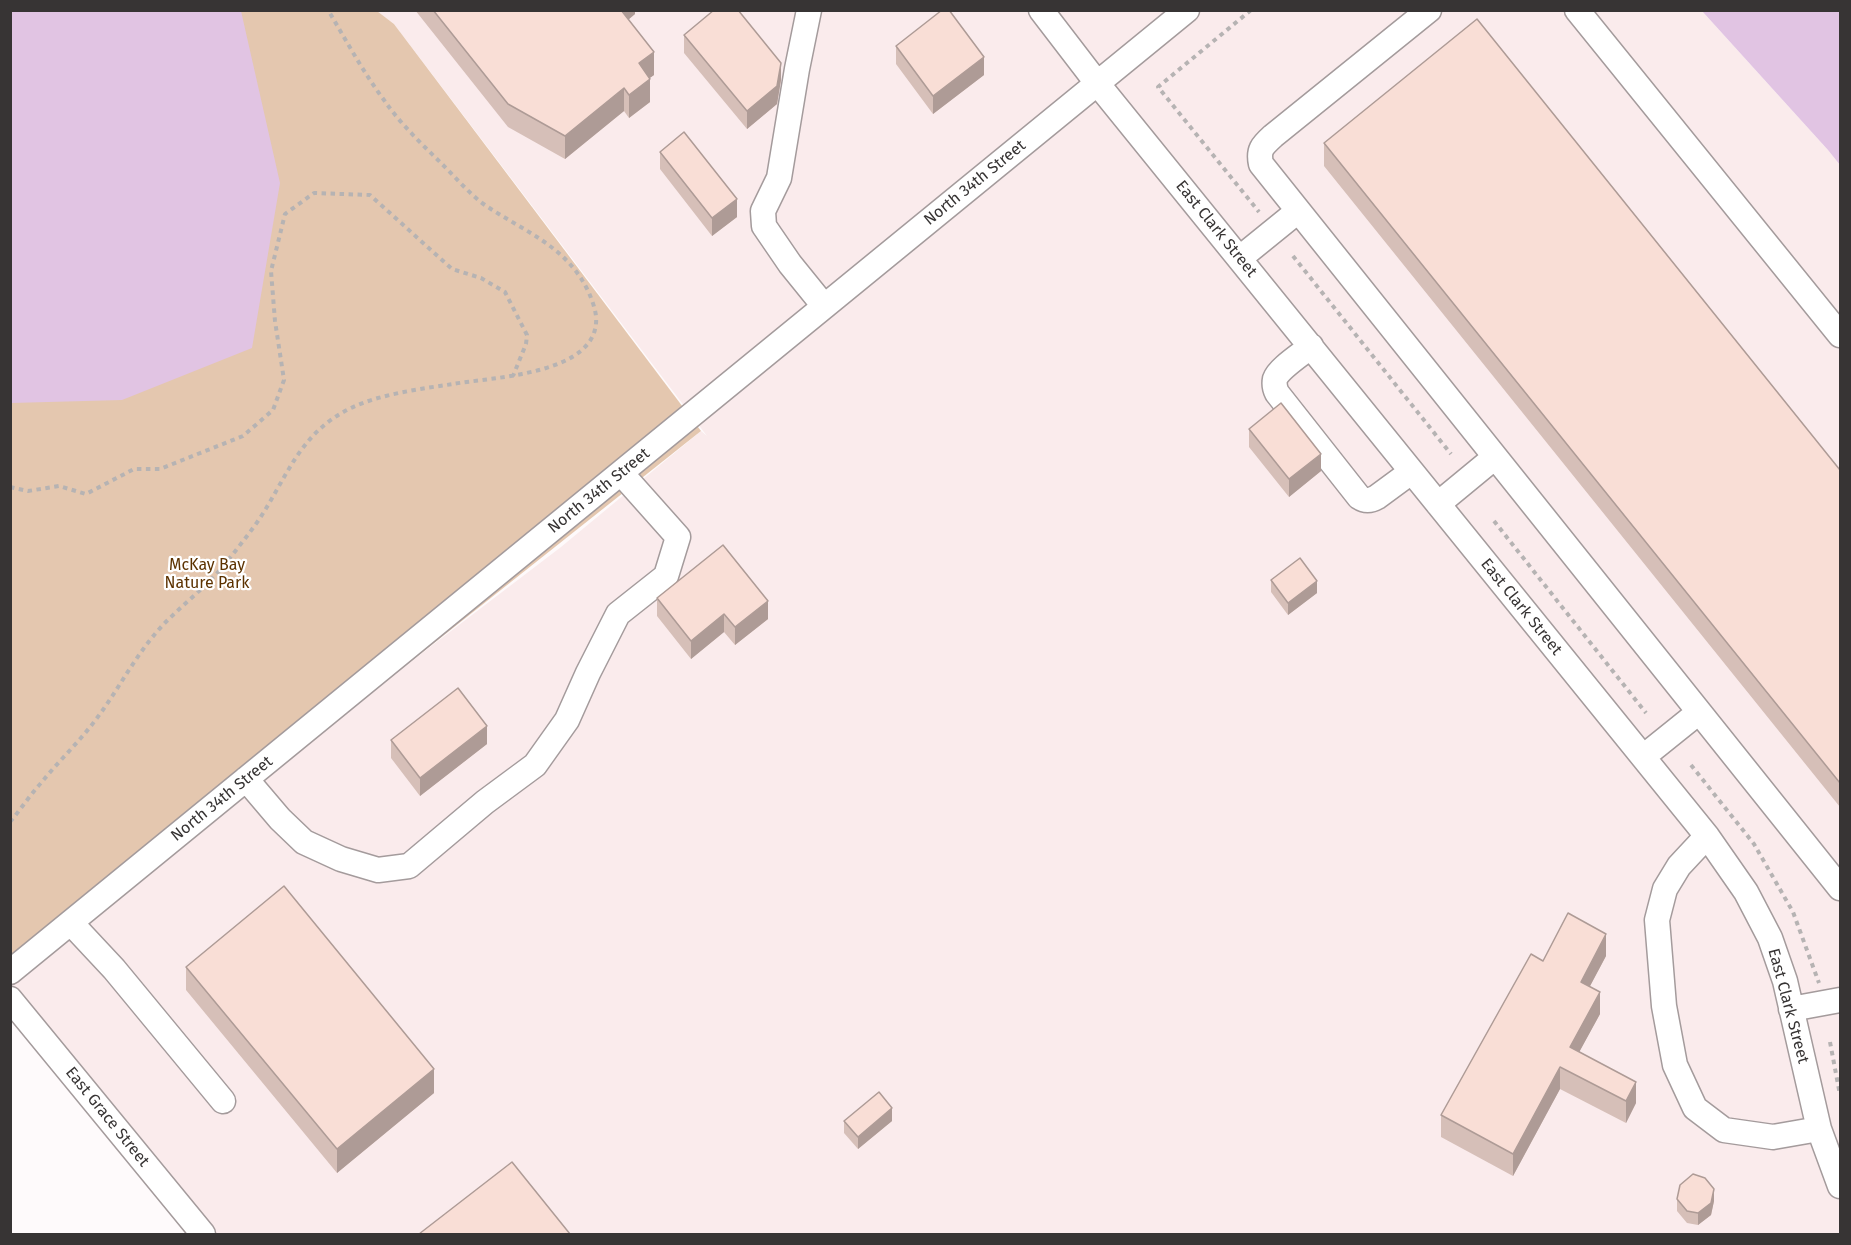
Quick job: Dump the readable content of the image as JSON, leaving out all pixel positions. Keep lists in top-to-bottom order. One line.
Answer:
{"streets":{"street":["North 34th Street","East Clark Street","East Grace Street"]},"crossings":[["North 34th Street","East Clark Street"]],"parks":["McKay Bay Nature Park"]}
